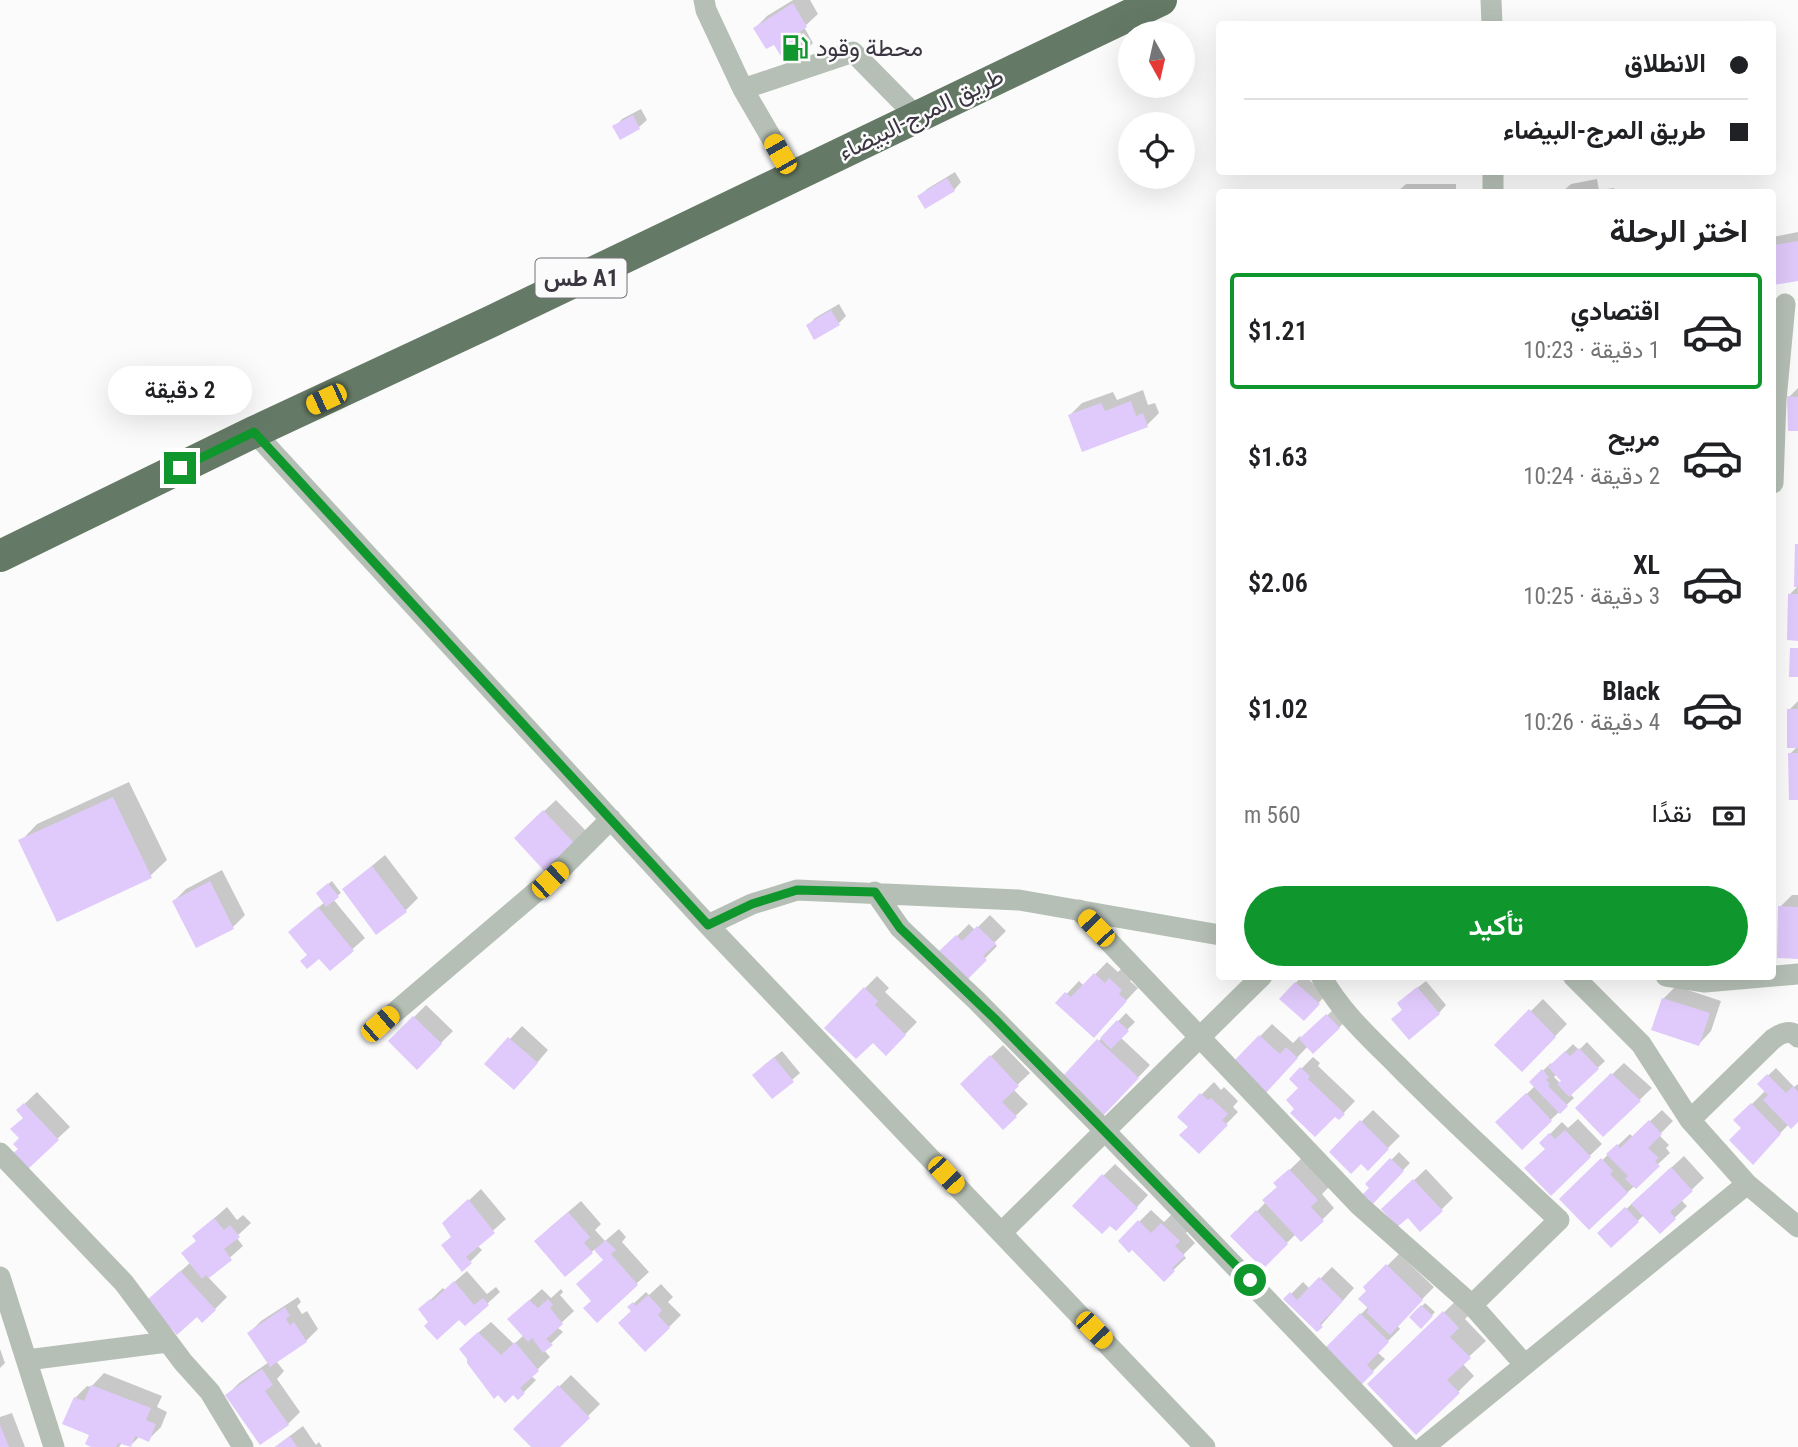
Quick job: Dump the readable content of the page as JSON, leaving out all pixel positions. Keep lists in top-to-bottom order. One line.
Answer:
{"streets":{"highway":["طريق المرج-البيضاء","طس A1"]},"places":{"fuel station":["محطة وقود"]},"north":"bottom","page":{"banner":["الانطلاق","طريق المرج-البيضاء"],"heading":"اختر الرحلة","list":[{"name":"اقتصادي","note":"1 دقيقة · 10:23","value":"$1.21"},{"name":"مريح","note":"2 دقيقة · 10:24","value":"$1.63"},{"name":"XL","note":"3 دقيقة · 10:25","value":"$2.06"},{"name":"Black","note":"4 دقيقة · 10:26","value":"$1.02"}],"bubble":"2 دقيقة","pay":["نقدًا","560 m"],"buttons":"تأكيد"}}
